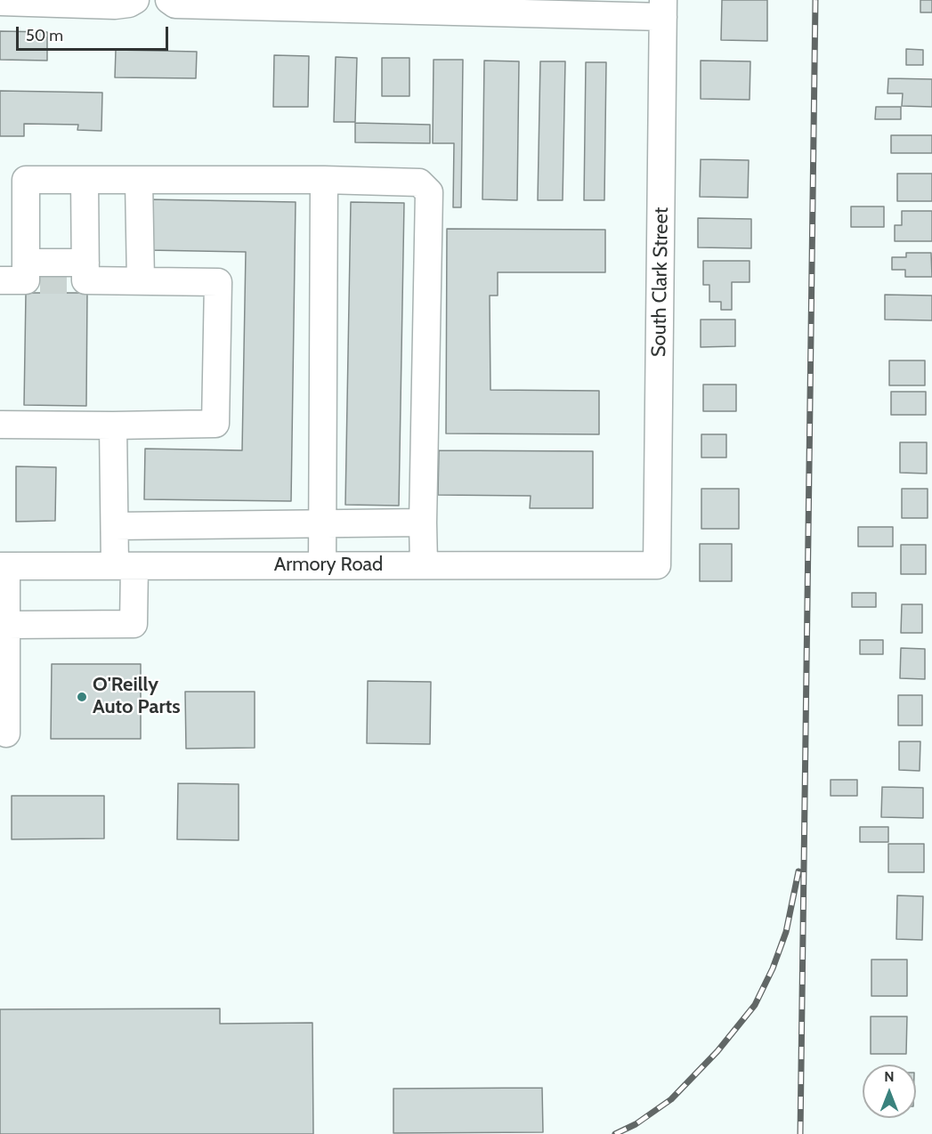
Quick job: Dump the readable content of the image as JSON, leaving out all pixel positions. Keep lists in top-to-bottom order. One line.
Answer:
{"streets":{"street":["South Clark Street","Armory Road"]},"crossings":[["South Clark Street","Armory Road"]],"places":["O'Reilly Auto Parts"],"scale_bar":"50 m","north":"top"}
